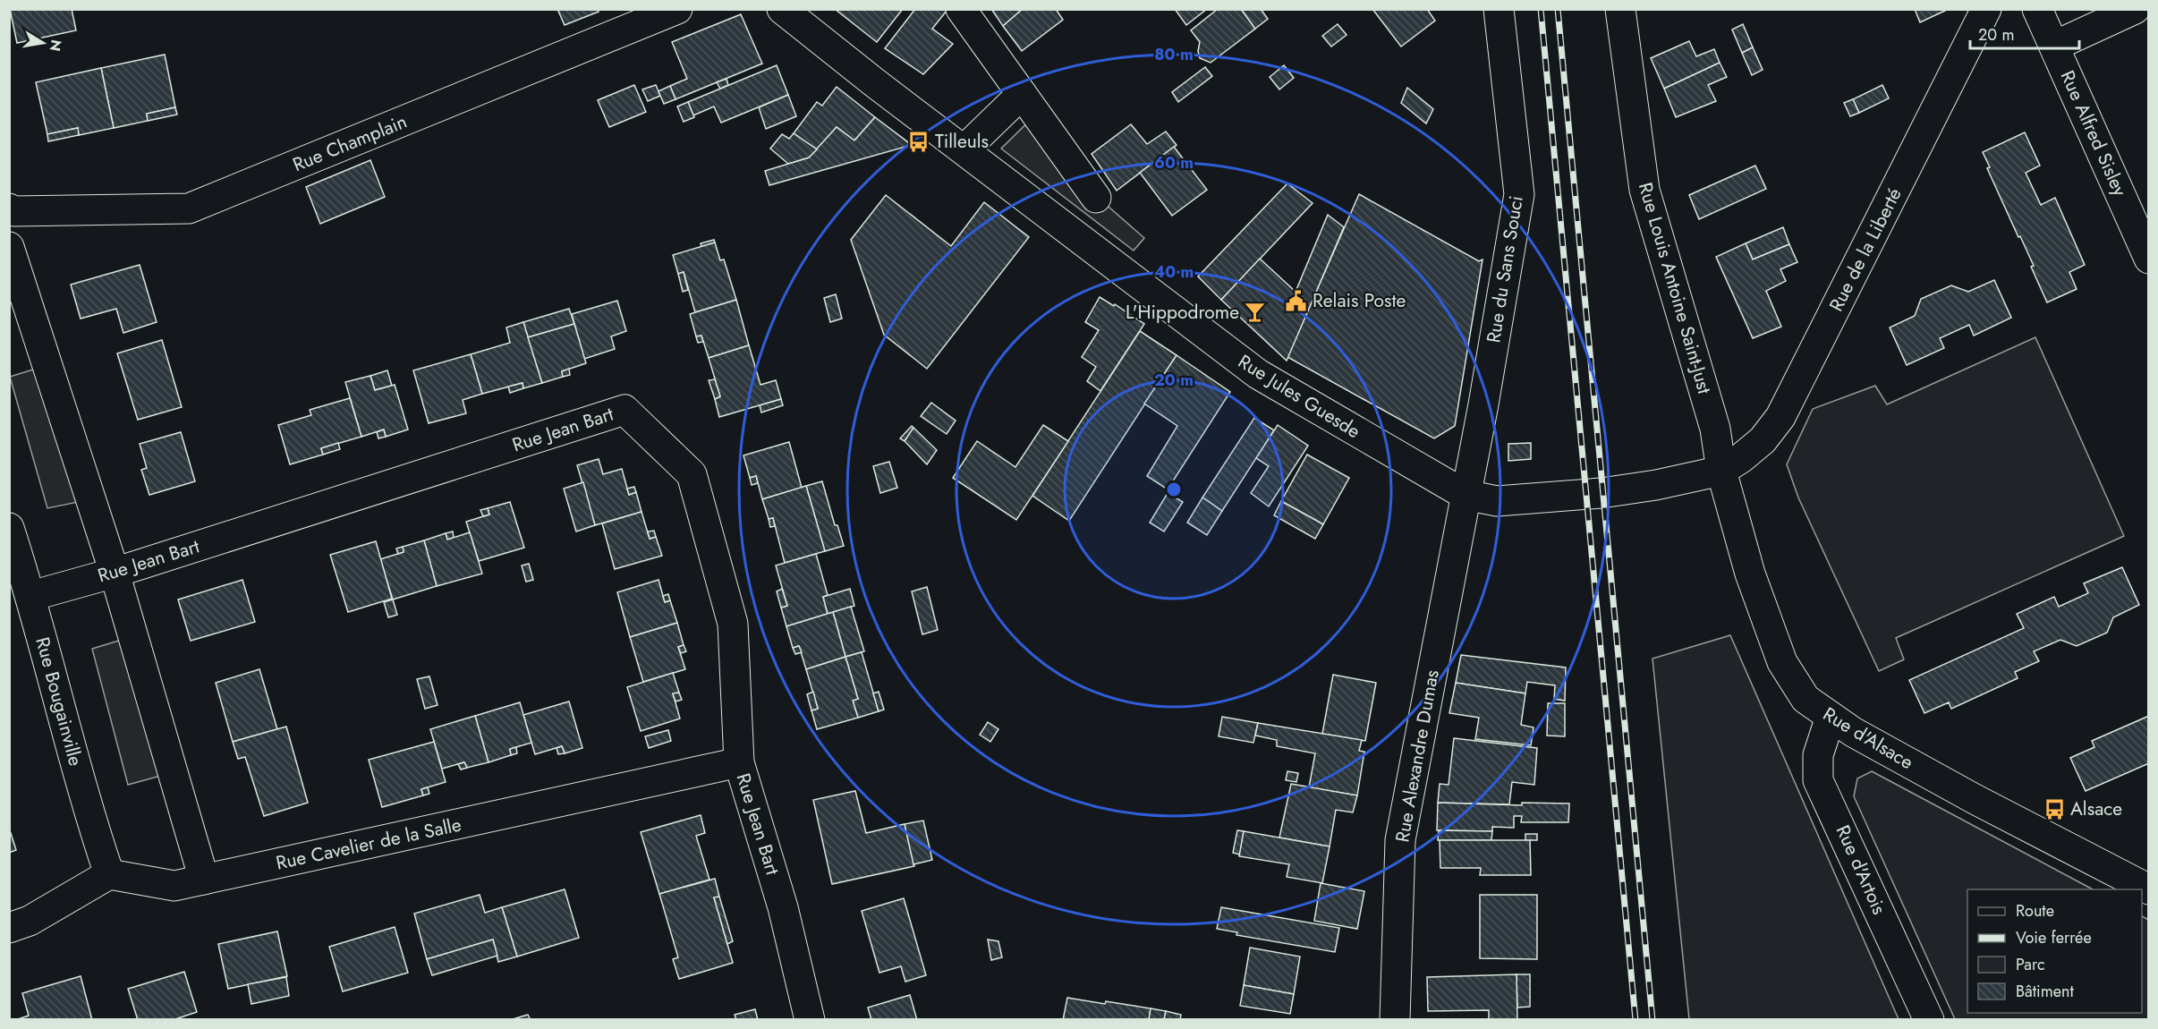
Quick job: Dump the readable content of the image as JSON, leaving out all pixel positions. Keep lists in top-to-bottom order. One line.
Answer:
{"streets":{"street":["Rue Alfred Sisley","Rue Champlain","Rue de la Liberté","Rue du Sans Souci","Rue Louis Antoine Saint-Just","Rue Jules Guesde","Rue Jean Bart","Rue Bougainville","Rue d'Alsace","Rue Alexandre Dumas","Rue Cavelier de la Salle","Rue d'Artois"]},"crossings":[["Rue de la Liberté","Rue Louis Antoine Saint-Just"],["Rue de la Liberté","Rue Jules Guesde"],["Rue de la Liberté","Rue d'Alsace"],["Rue du Sans Souci","Rue Jules Guesde"],["Rue du Sans Souci","Rue Alexandre Dumas"],["Rue Louis Antoine Saint-Just","Rue Jules Guesde"],["Rue Louis Antoine Saint-Just","Rue d'Alsace"],["Rue Jules Guesde","Rue d'Alsace"],["Rue Jules Guesde","Rue Alexandre Dumas"],["Rue Jean Bart","Rue Bougainville"],["Rue Jean Bart","Rue Cavelier de la Salle"],["Rue Bougainville","Rue Cavelier de la Salle"],["Rue d'Alsace","Rue d'Artois"]],"places":{"bus stop":["Tilleuls","Alsace"],"public building":["Relais Poste"],"bar":["L'Hippodrome"]},"legend":["Route","Voie ferrée","Parc","Bâtiment"],"scale_bar":"20 m","north":"right","rings":["80 m","60 m","40 m","20 m"]}
